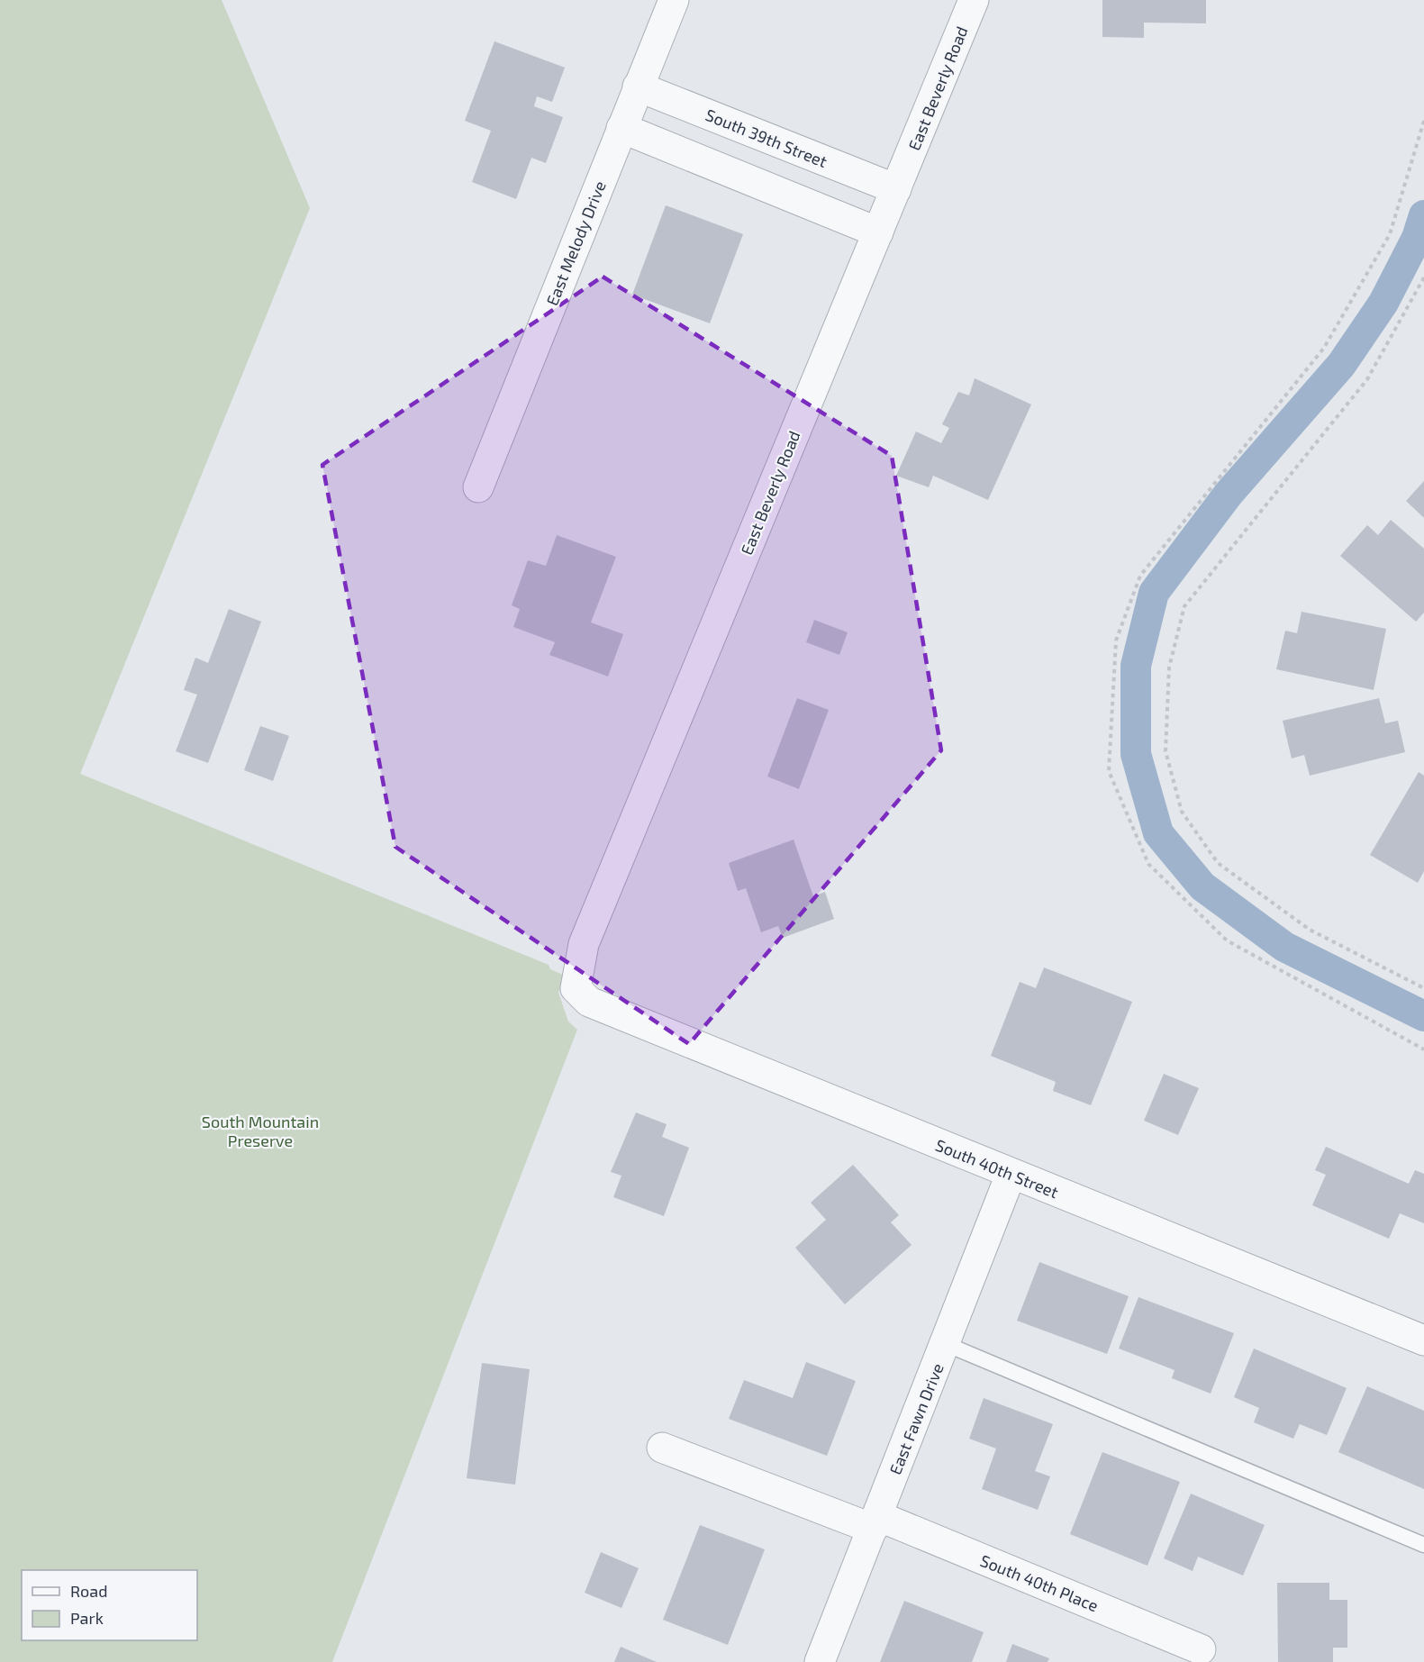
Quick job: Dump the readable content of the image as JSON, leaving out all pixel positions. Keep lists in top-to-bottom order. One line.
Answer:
{"streets":{"street":["East Beverly Road","South 39th Street","East Melody Drive","South 40th Street","East Fawn Drive","South 40th Place"]},"crossings":[["East Beverly Road","South 39th Street"],["East Beverly Road","South 40th Street"],["South 39th Street","East Melody Drive"],["South 40th Street","East Fawn Drive"],["East Fawn Drive","South 40th Place"]],"parks":["South Mountain Preserve"],"legend":["Road","Park"]}
